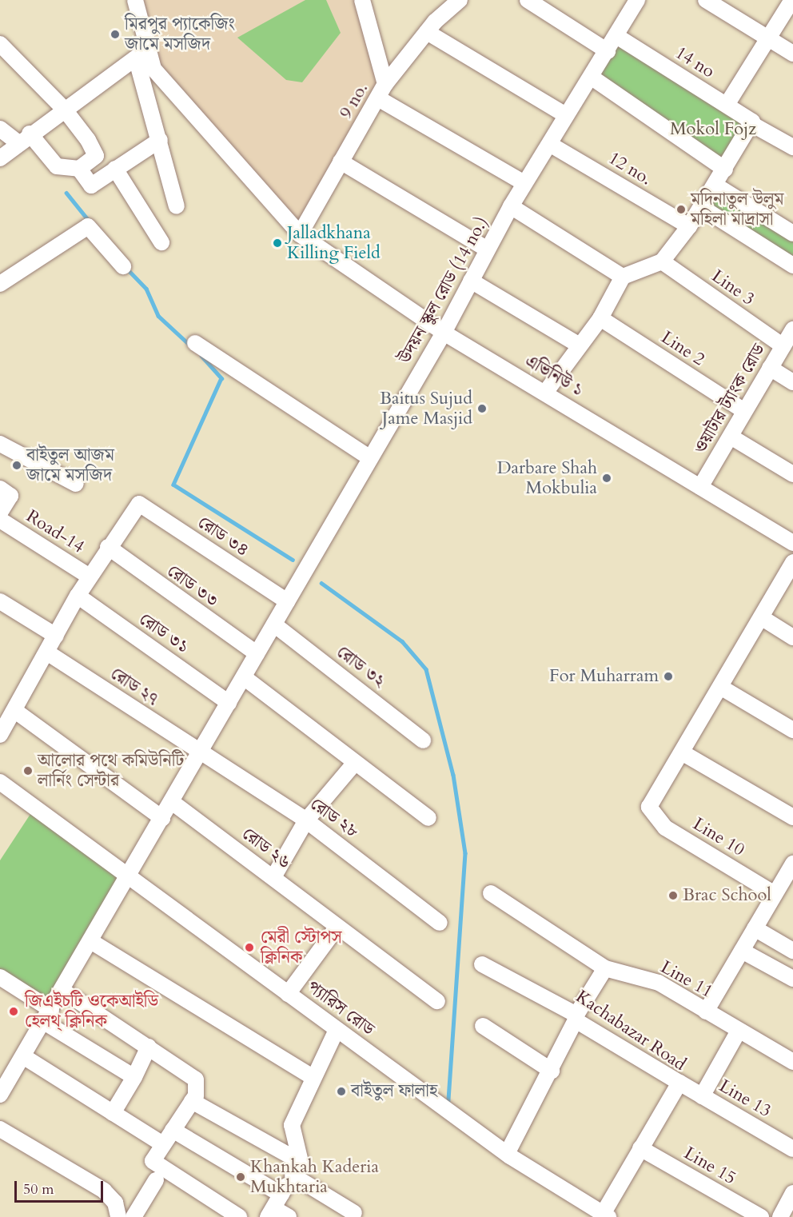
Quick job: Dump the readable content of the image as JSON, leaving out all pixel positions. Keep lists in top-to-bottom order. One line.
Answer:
{"streets":{"street":["14 no","9 no.","12 no.","Line 3","উদয়ন স্কুল রোড (14 no.)","Line 2","এভিনিউ ১","ওয়াটার ট্যাংক রোড","Road-14","রোড ৩৪","রোড ৩৩","রোড ৩১","রোড ৩২","রোড ২৭","রোড ২৮","Line 10","রোড ২৬","Line 11","প্যারিস রোড","Kachabazar Road","Line 13","Line 15"]},"crossings":[["14 no","উদয়ন স্কুল রোড (14 no.)"],["9 no.","এভিনিউ ১"],["12 no.","উদয়ন স্কুল রোড (14 no.)"],["Line 3","ওয়াটার ট্যাংক রোড"],["উদয়ন স্কুল রোড (14 no.)","এভিনিউ ১"],["উদয়ন স্কুল রোড (14 no.)","রোড ৩৪"],["Line 2","ওয়াটার ট্যাংক রোড"],["এভিনিউ ১","ওয়াটার ট্যাংক রোড"],["রোড ৩৪","রোড ৩৩"],["রোড ২৭","রোড ২৮"],["Line 11","Line 13"],["প্যারিস রোড","Kachabazar Road"],["Kachabazar Road","Line 13"],["Kachabazar Road","Line 15"]],"parks":["Mokol Fojz"],"places":["মিরপুর প্যাকেজিং জামে মসজিদ","মদিনাতুল উলুম মহিলা মাদ্রাসা","Jalladkhana Killing Field","Baitus Sujud Jame Masjid","বাইতুল আজম জামে মসজিদ","Darbare Shah Mokbulia","For Muharram","আলোর পথে কমিউনিটি লার্নিং সেন্টার","Brac School","মেরী স্টোপস ক্লিনিক","জিএইচটি ওকেআইডি হেলথ্ ক্লিনিক","বাইতুল ফালাহ","Khankah Kaderia Mukhtaria"],"scale_bar":"50 m"}
